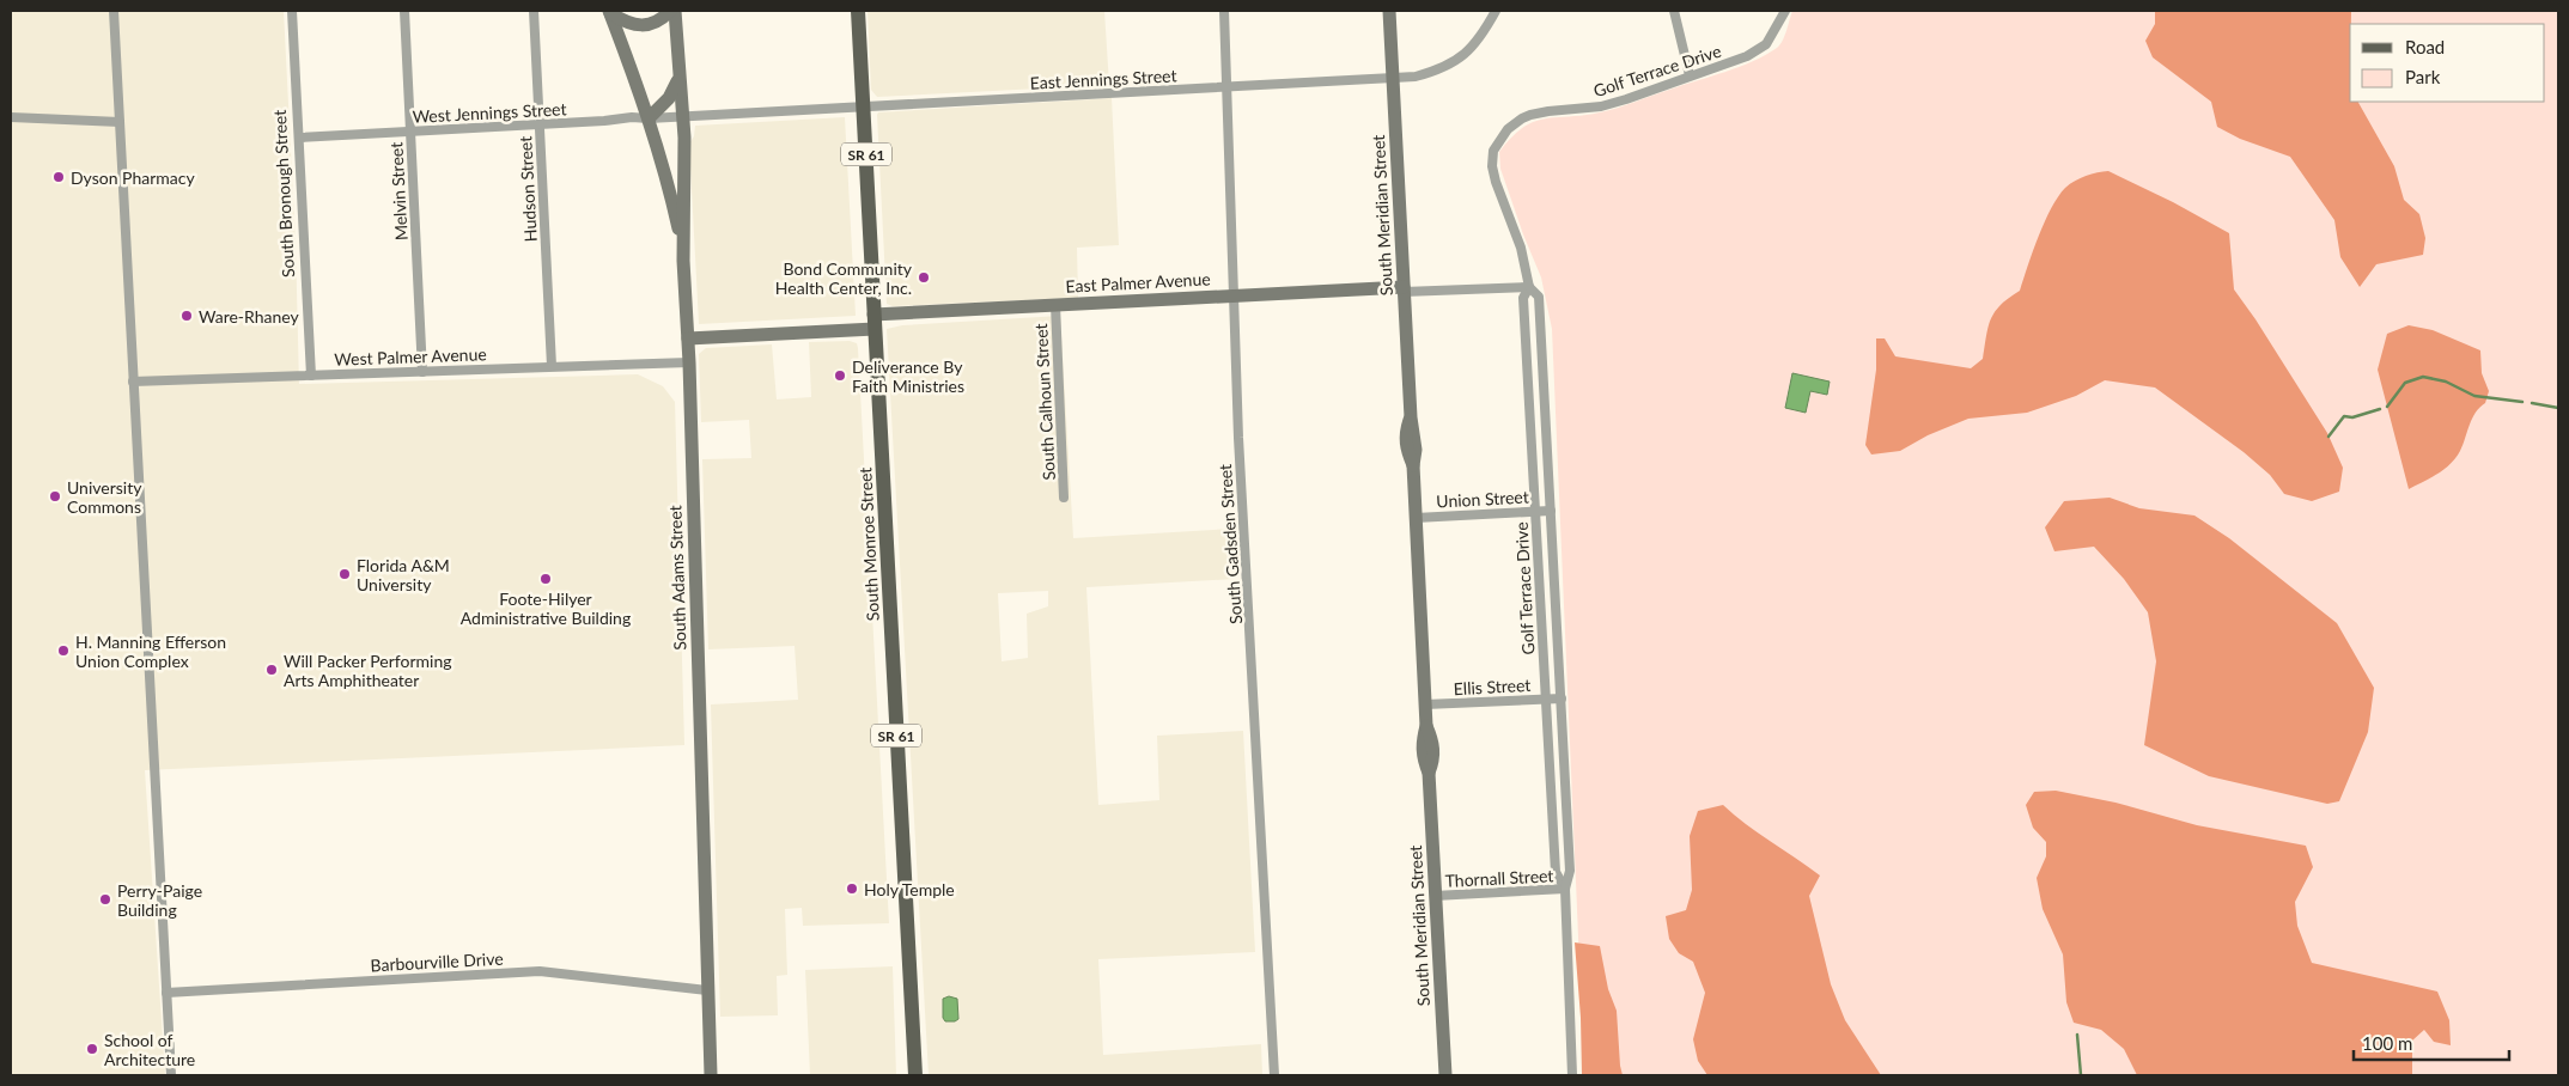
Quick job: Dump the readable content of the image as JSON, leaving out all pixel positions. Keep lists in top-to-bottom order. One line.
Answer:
{"streets":{"main road":["SR 61","South Monroe Street"],"street":["Golf Terrace Drive","East Jennings Street","West Jennings Street","Hudson Street","Melvin Street","South Bronough Street","South Meridian Street","East Palmer Avenue","West Palmer Avenue","South Calhoun Street","Union Street","South Gadsden Street","South Adams Street","Ellis Street","Thornall Street","Barbourville Drive"]},"crossings":[["Golf Terrace Drive","East Palmer Avenue"],["Golf Terrace Drive","Union Street"],["Golf Terrace Drive","Ellis Street"],["Golf Terrace Drive","Thornall Street"],["East Jennings Street","West Jennings Street"],["East Jennings Street","South Meridian Street"],["East Jennings Street","South Monroe Street"],["East Jennings Street","South Gadsden Street"],["East Jennings Street","South Adams Street"],["West Jennings Street","Hudson Street"],["West Jennings Street","Melvin Street"],["West Jennings Street","South Bronough Street"],["West Jennings Street","South Adams Street"],["Hudson Street","West Palmer Avenue"],["Melvin Street","West Palmer Avenue"],["South Bronough Street","West Palmer Avenue"],["South Meridian Street","East Palmer Avenue"],["South Meridian Street","Union Street"],["South Meridian Street","Ellis Street"],["South Meridian Street","Thornall Street"],["East Palmer Avenue","South Calhoun Street"],["East Palmer Avenue","South Monroe Street"],["East Palmer Avenue","South Gadsden Street"],["East Palmer Avenue","South Adams Street"],["West Palmer Avenue","South Adams Street"],["South Adams Street","Barbourville Drive"]],"places":["Dyson Pharmacy","Bond Community Health Center, Inc.","Ware-Rhaney","Deliverance By Faith Ministries","University Commons","Florida A&M University","Foote-Hilyer Administrative Building","H. Manning Efferson Union Complex","Will Packer Performing Arts Amphitheater","Holy Temple","Perry-Paige Building","School of Architecture"],"legend":["Road","Park"],"scale_bar":"100 m"}
